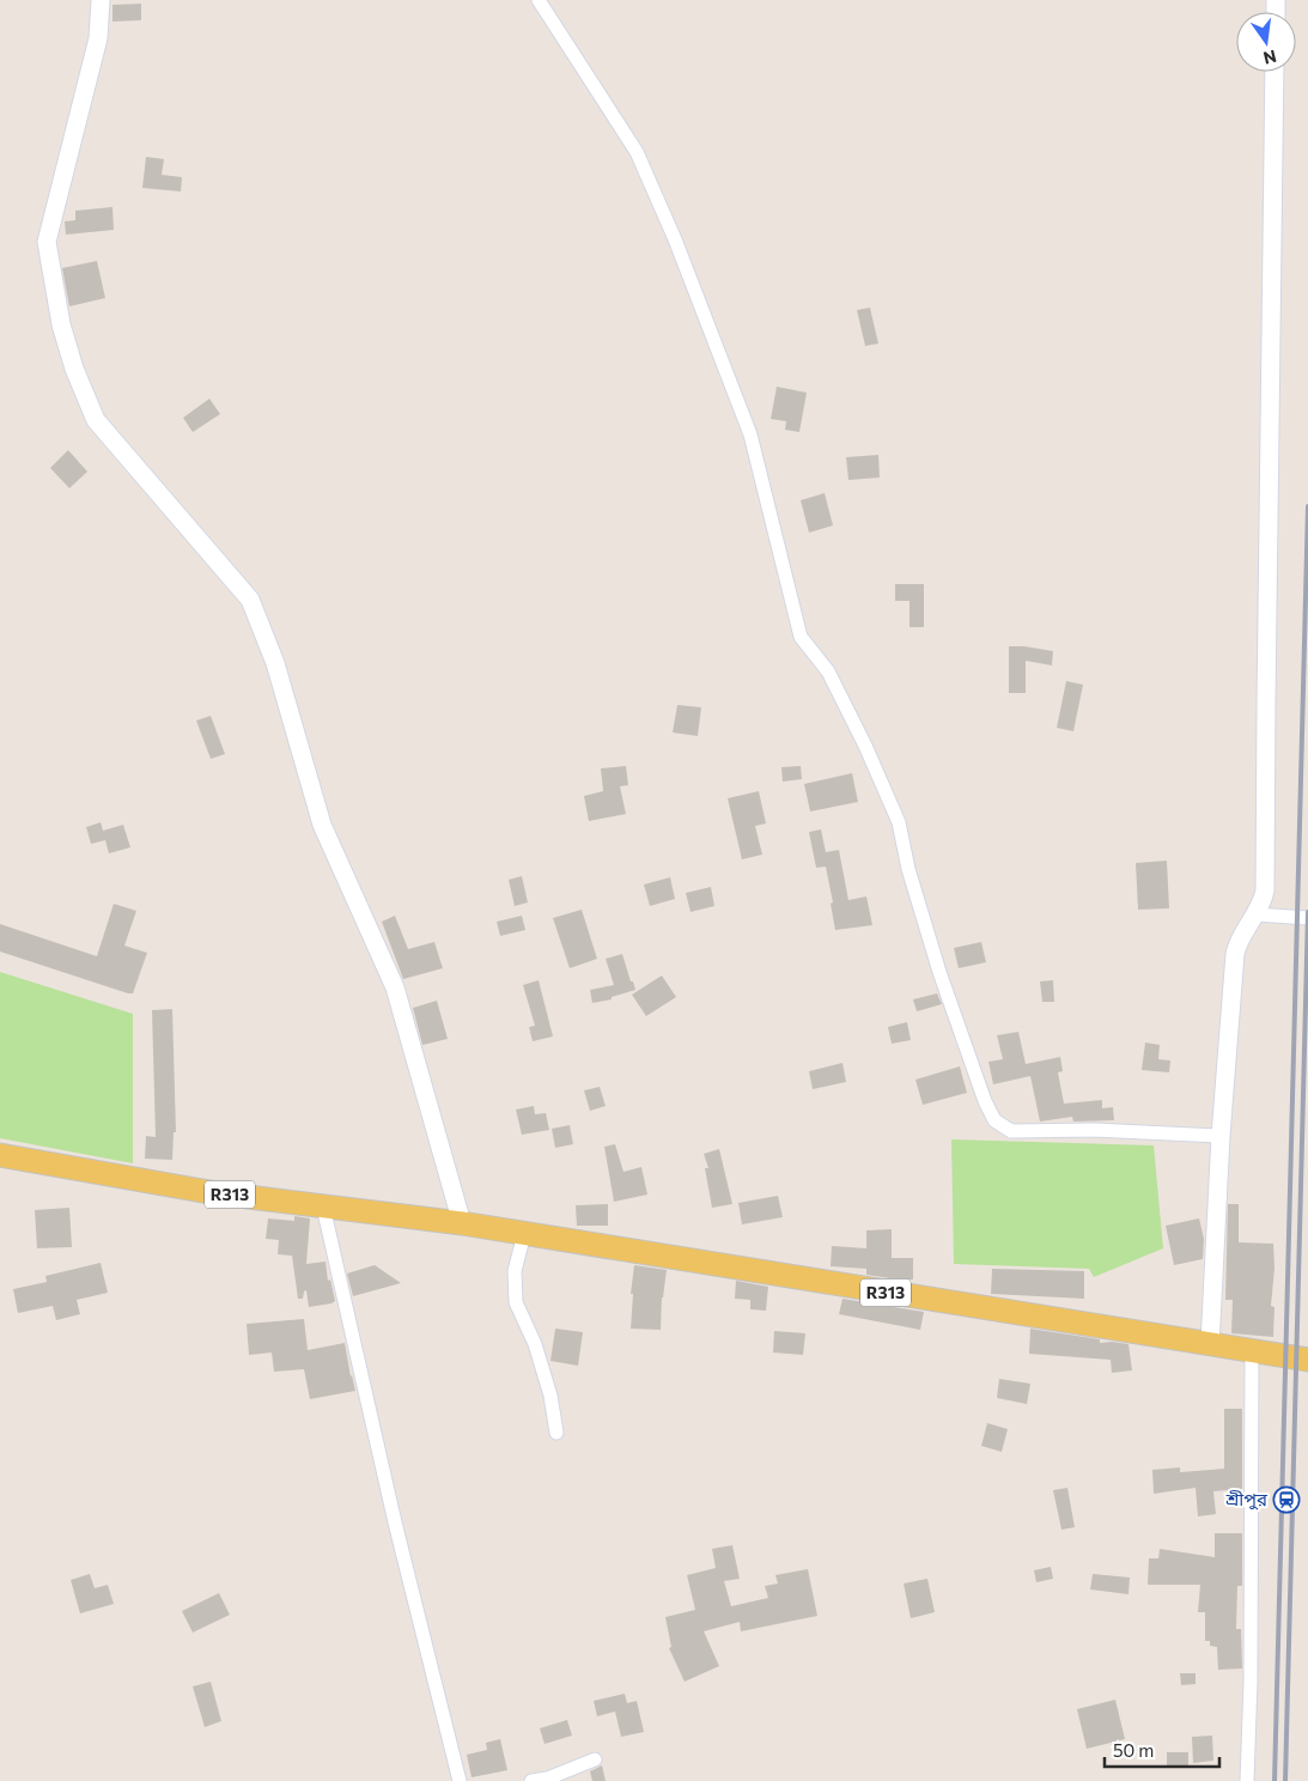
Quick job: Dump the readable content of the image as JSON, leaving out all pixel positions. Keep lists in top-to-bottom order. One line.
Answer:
{"streets":{"main road":["R313"]},"places":{"station":["শ্রীপুর"]},"scale_bar":"50 m","north":"bottom"}
